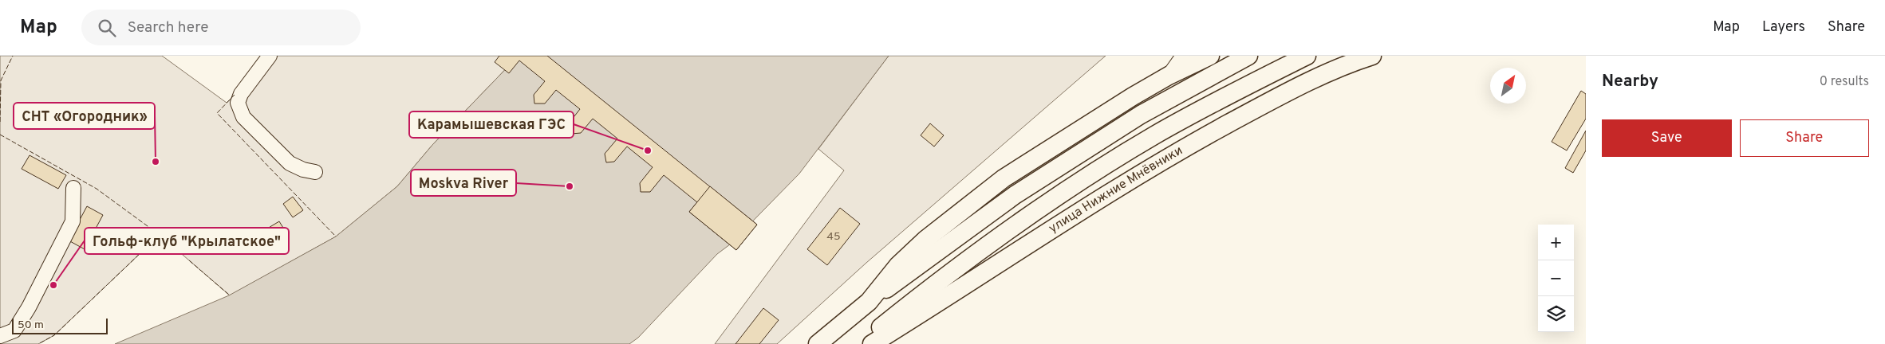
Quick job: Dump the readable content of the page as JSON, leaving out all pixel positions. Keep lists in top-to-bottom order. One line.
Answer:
{"streets":{"main road":["улица Нижние Мнёвники"]},"places":["Карамышевская ГЭС","СНТ «Огородник»","Moskva River","Гольф-клуб \"Крылатское\""],"house_numbers":["45"],"scale_bar":"50 m","north":"top right","page":{"header":"Map","search":"Search here","nav":["Map","Layers","Share"],"heading":["Nearby","0 results"],"buttons":["Save","Share"],"map_buttons":["+","−"],"scale":"50 m"}}
